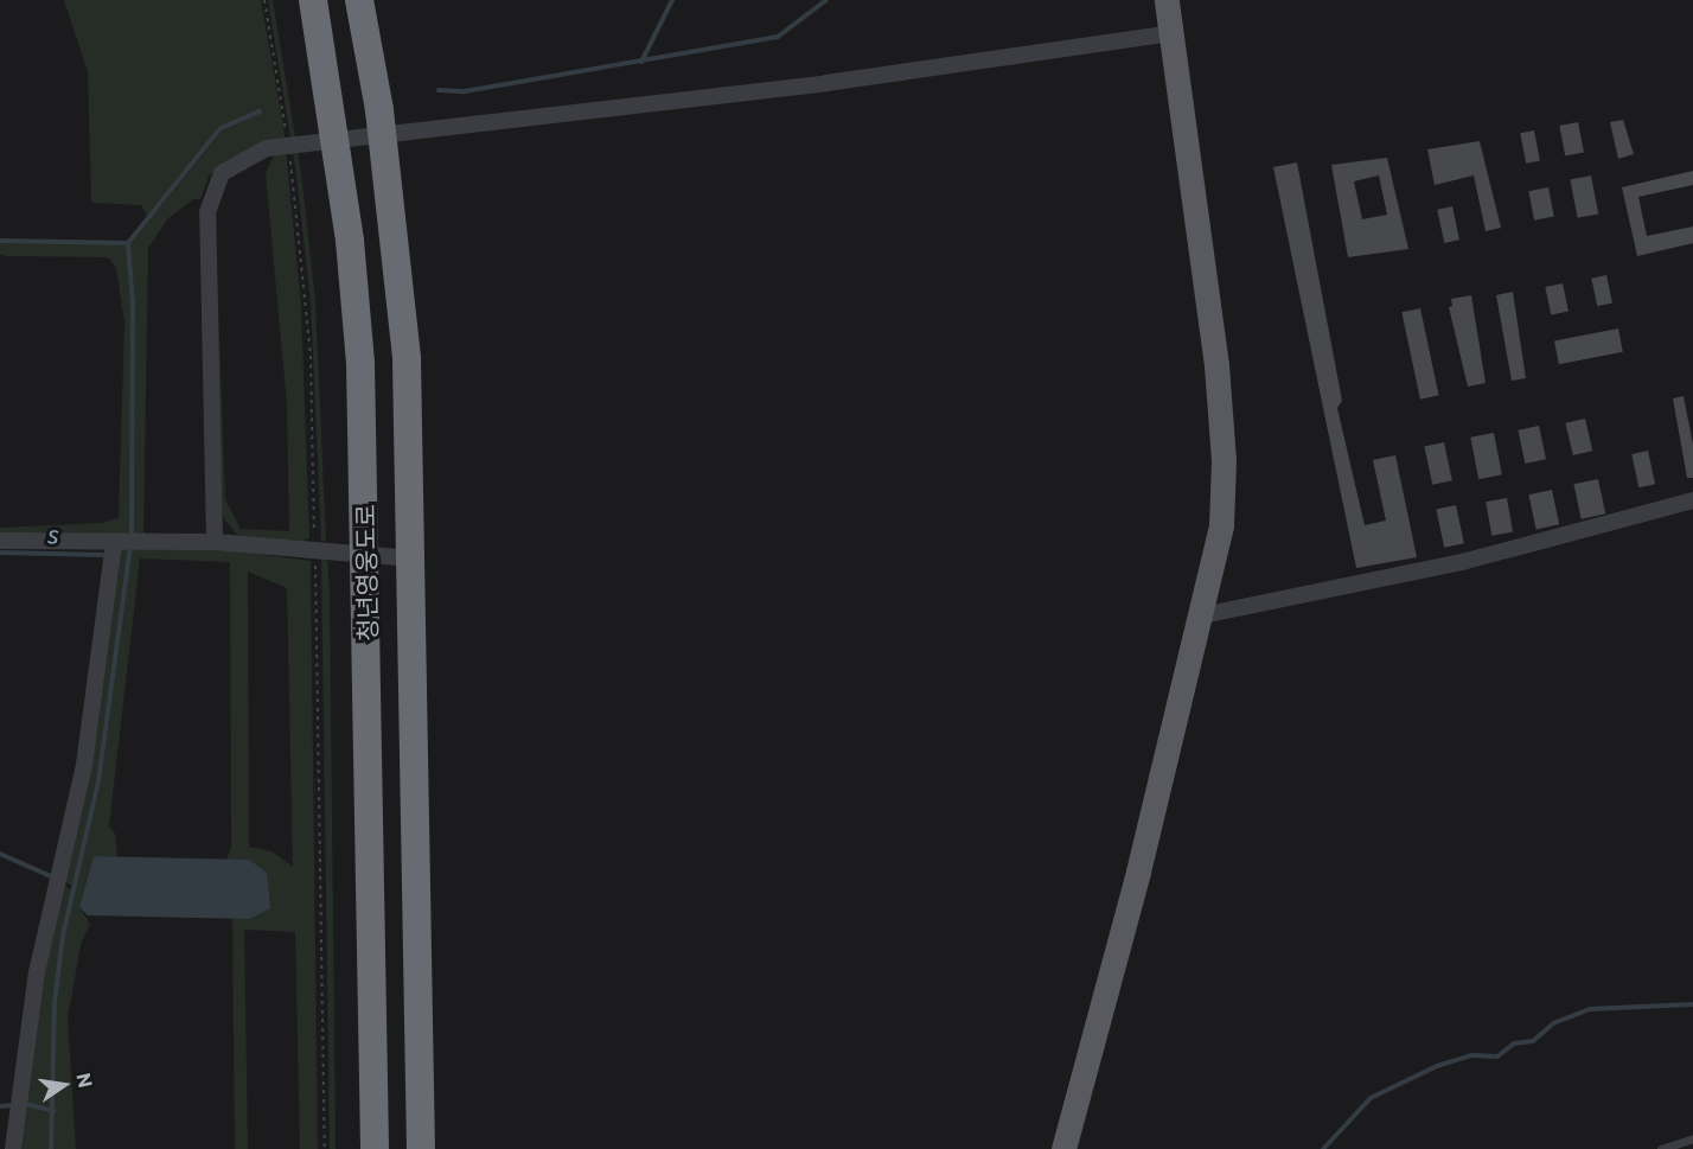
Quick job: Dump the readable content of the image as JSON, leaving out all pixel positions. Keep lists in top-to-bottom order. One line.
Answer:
{"streets":{"highway":["청년영웅도로"]},"water":["s"],"north":"right"}
